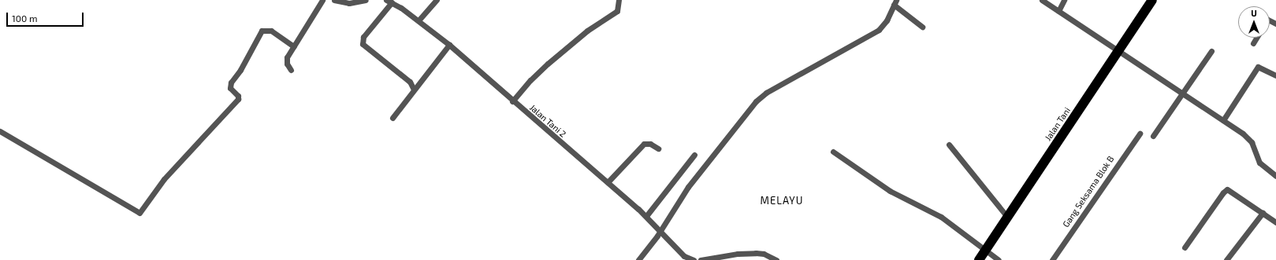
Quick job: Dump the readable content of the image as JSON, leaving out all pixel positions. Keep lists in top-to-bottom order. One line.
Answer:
{"streets":{"highway":["Jalan Tani"],"street":["Jalan Tani 2","Gang Seksama Blok B"]},"districts":["MELAYU"],"scale_bar":"100 m","north":"top"}
